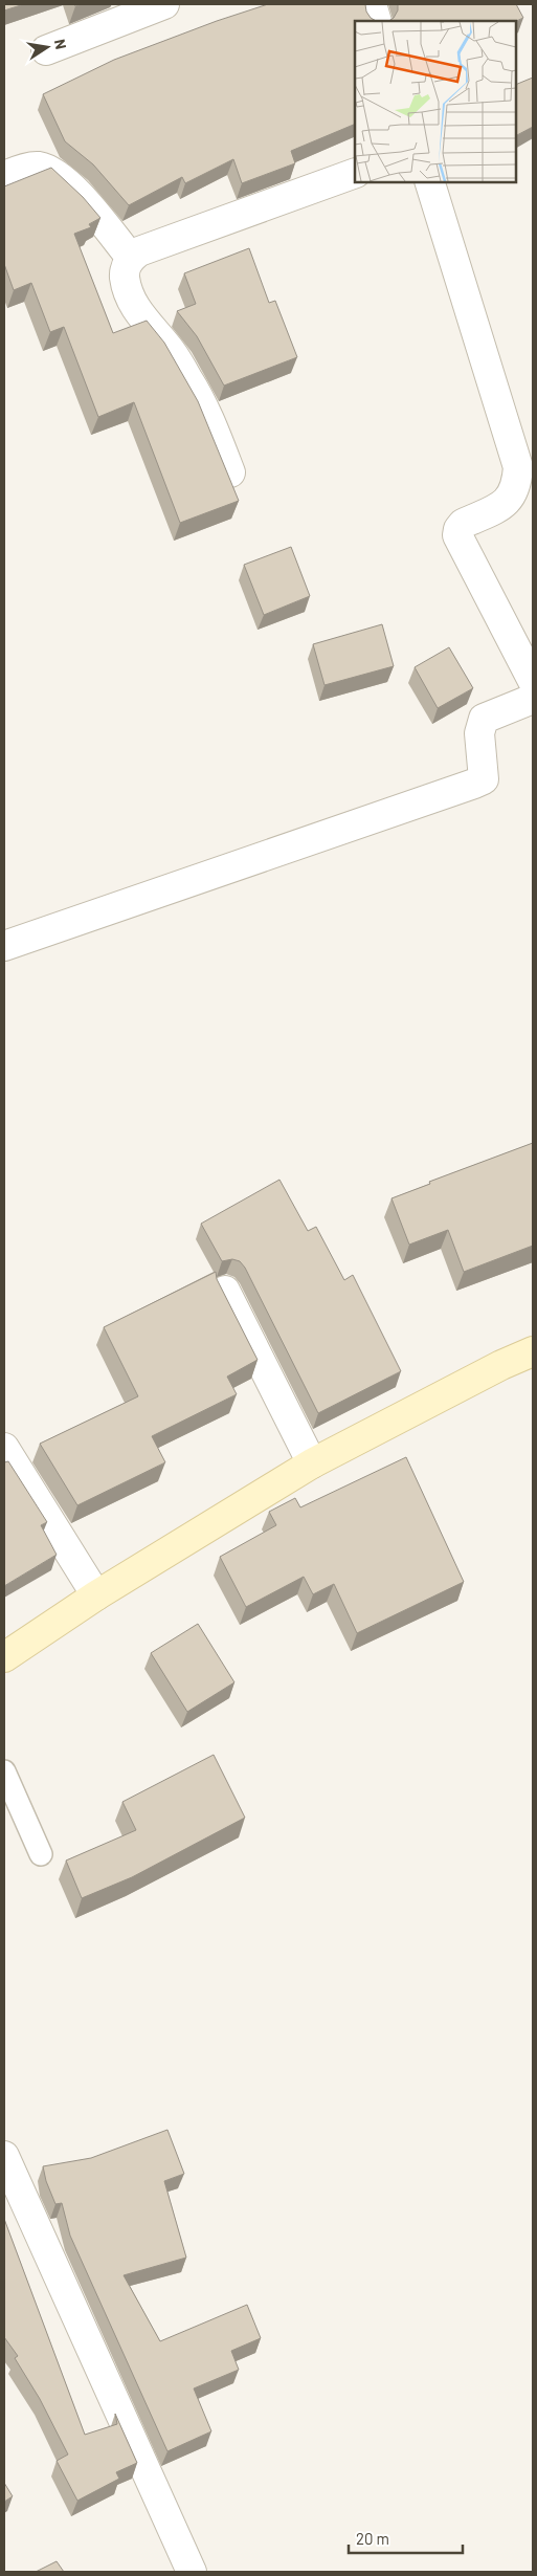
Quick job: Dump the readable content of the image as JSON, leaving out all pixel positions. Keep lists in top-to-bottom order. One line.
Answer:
{"scale_bar":"20 m","north":"right"}
